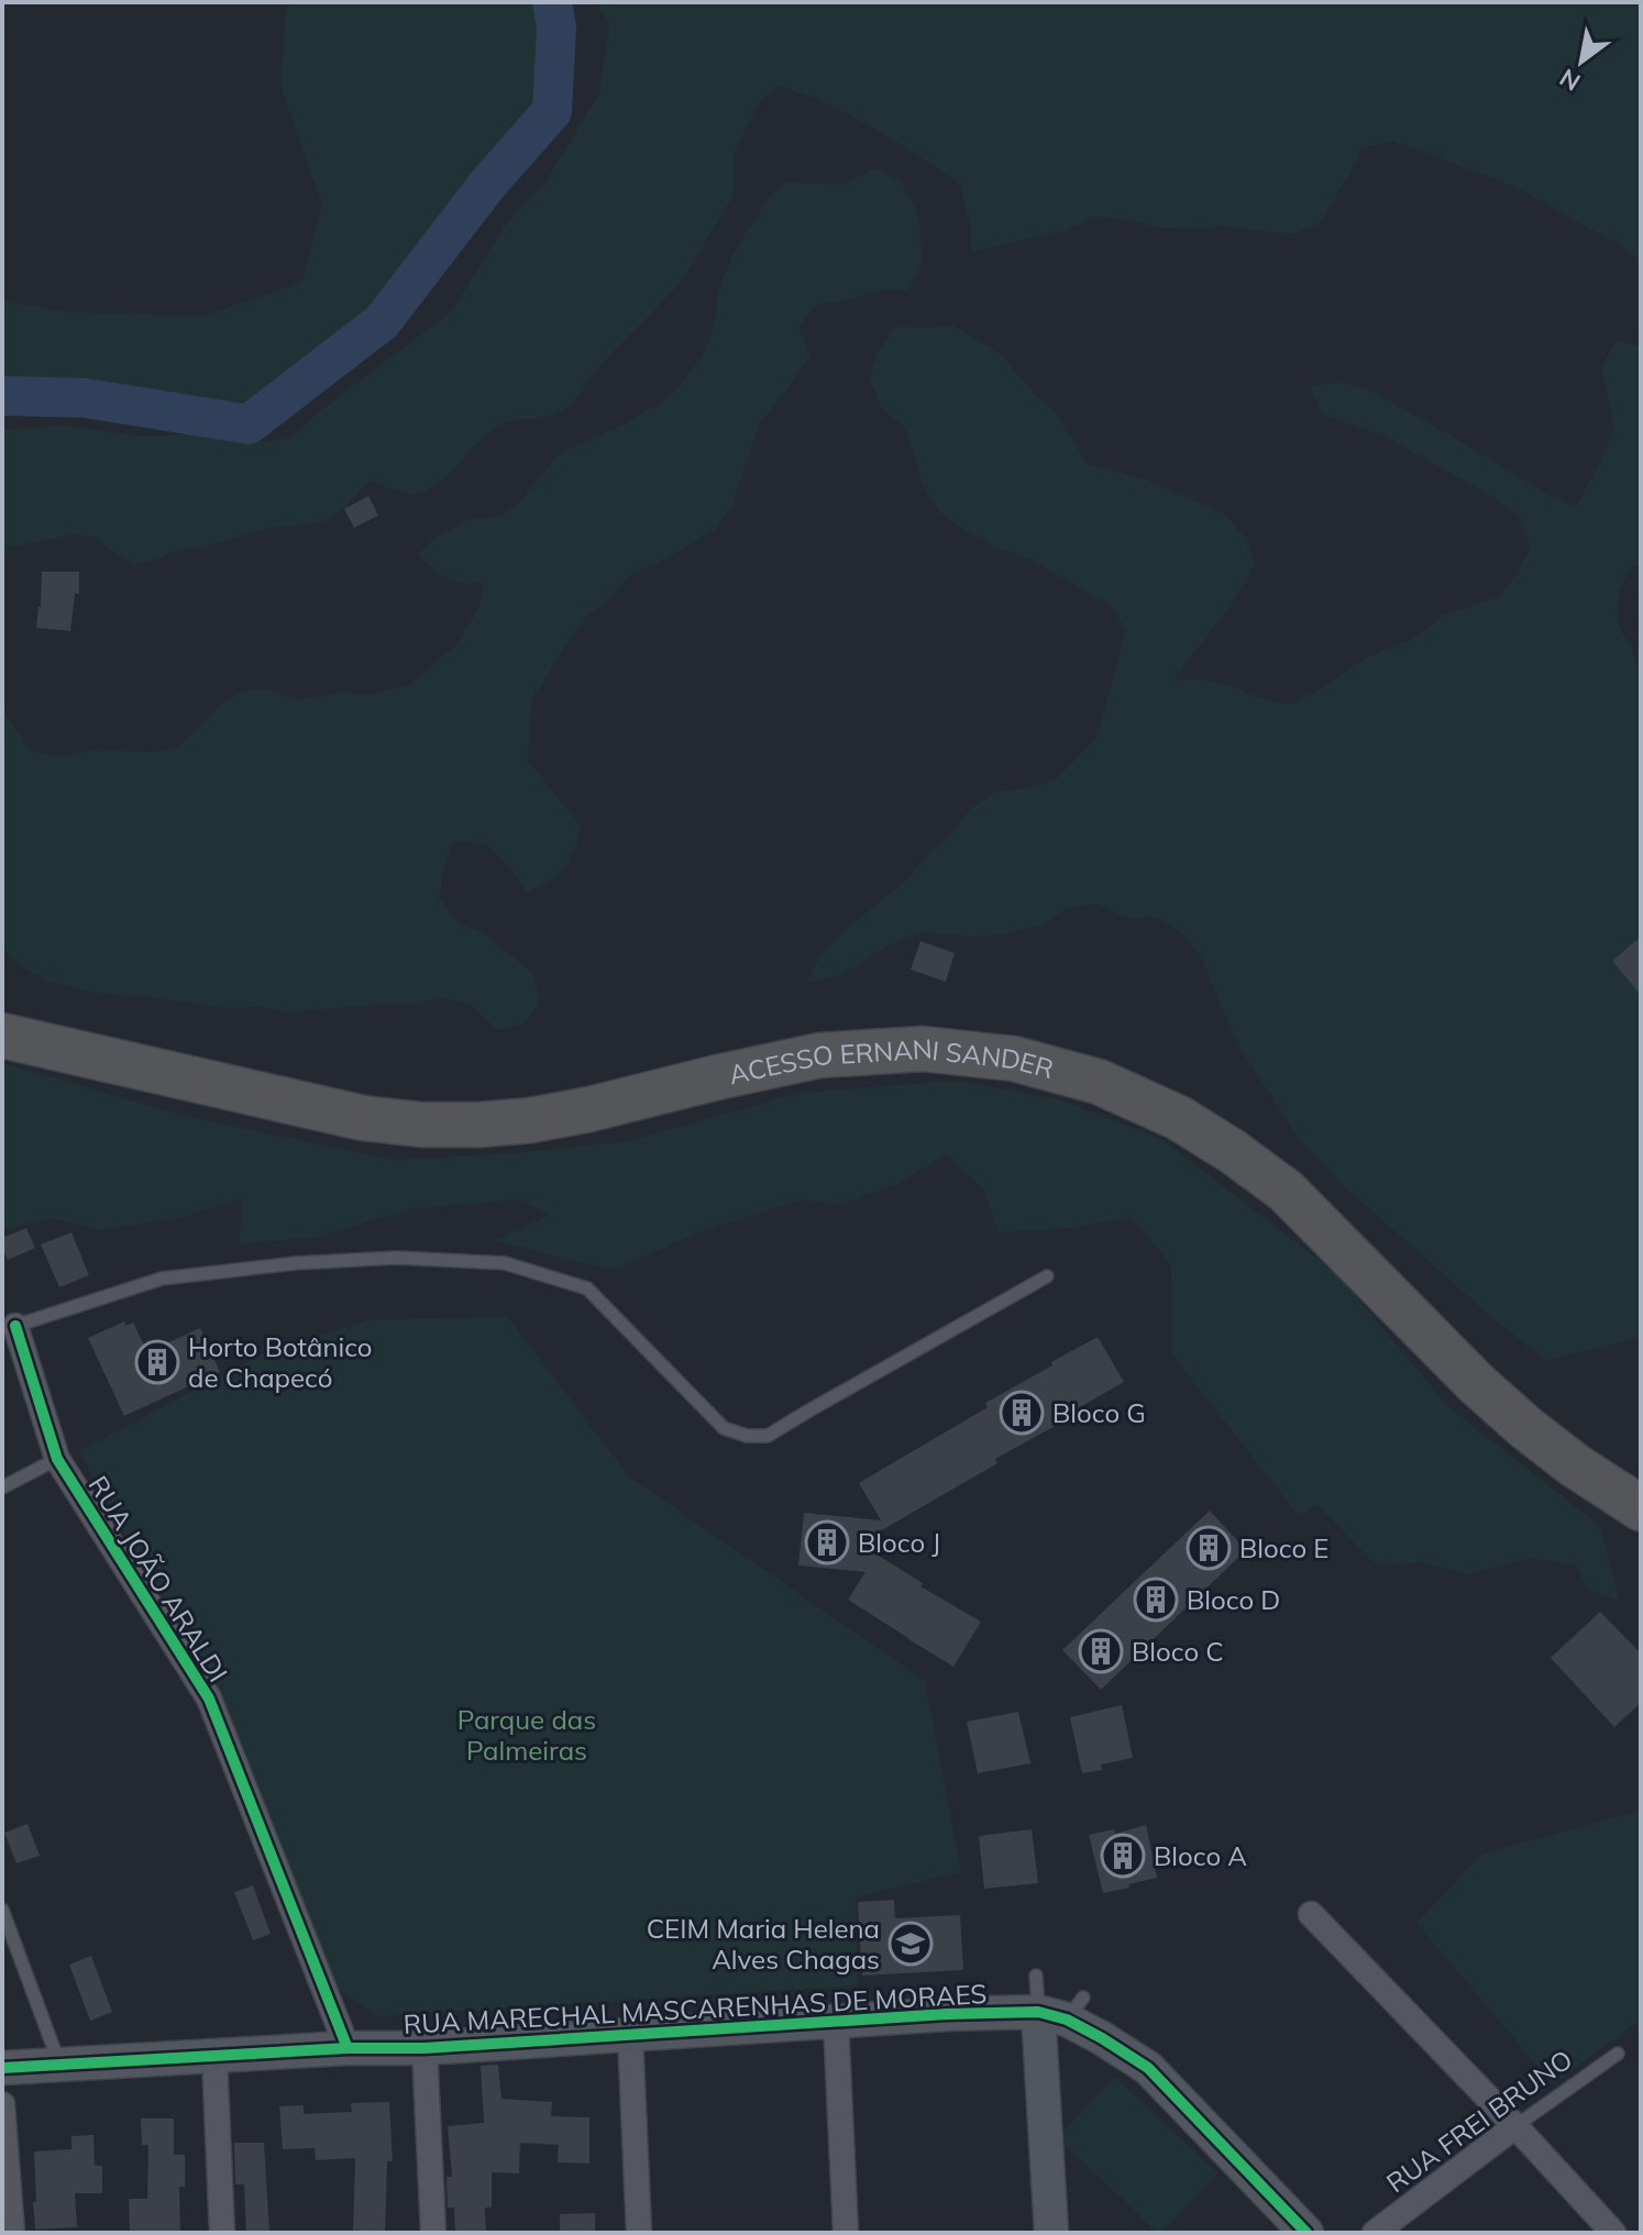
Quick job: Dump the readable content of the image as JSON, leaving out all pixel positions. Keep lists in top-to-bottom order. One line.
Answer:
{"streets":{"highway":["ACESSO ERNANI SANDER"],"street":["RUA JOÃO ARALDI","RUA MARECHAL MASCARENHAS DE MORAES","RUA FREI BRUNO"]},"crossings":[["RUA JOÃO ARALDI","RUA MARECHAL MASCARENHAS DE MORAES"]],"parks":["Parque das Palmeiras"],"places":{"building":["Horto Botânico de Chapecó","Bloco G","Bloco J","Bloco E","Bloco D","Bloco C","Bloco A"],"school or university":["CEIM Maria Helena Alves Chagas"]},"north":"bottom left"}
